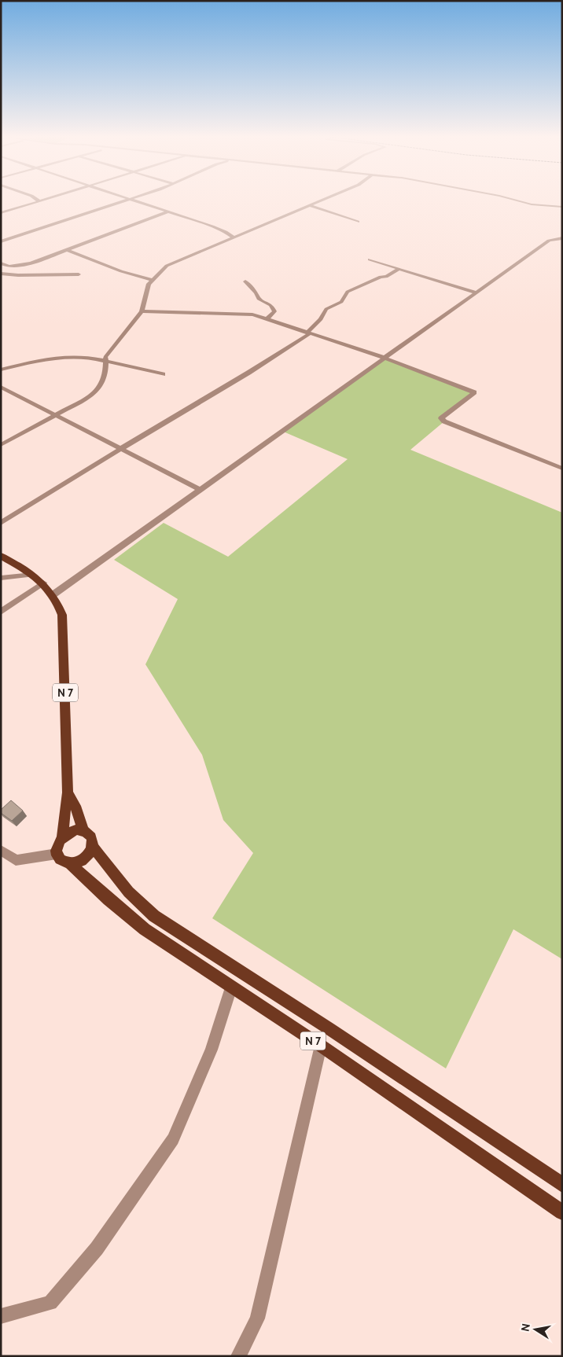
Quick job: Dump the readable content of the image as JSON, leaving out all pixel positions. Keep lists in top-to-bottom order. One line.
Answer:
{"streets":{"main road":["N 7"]},"north":"left"}
